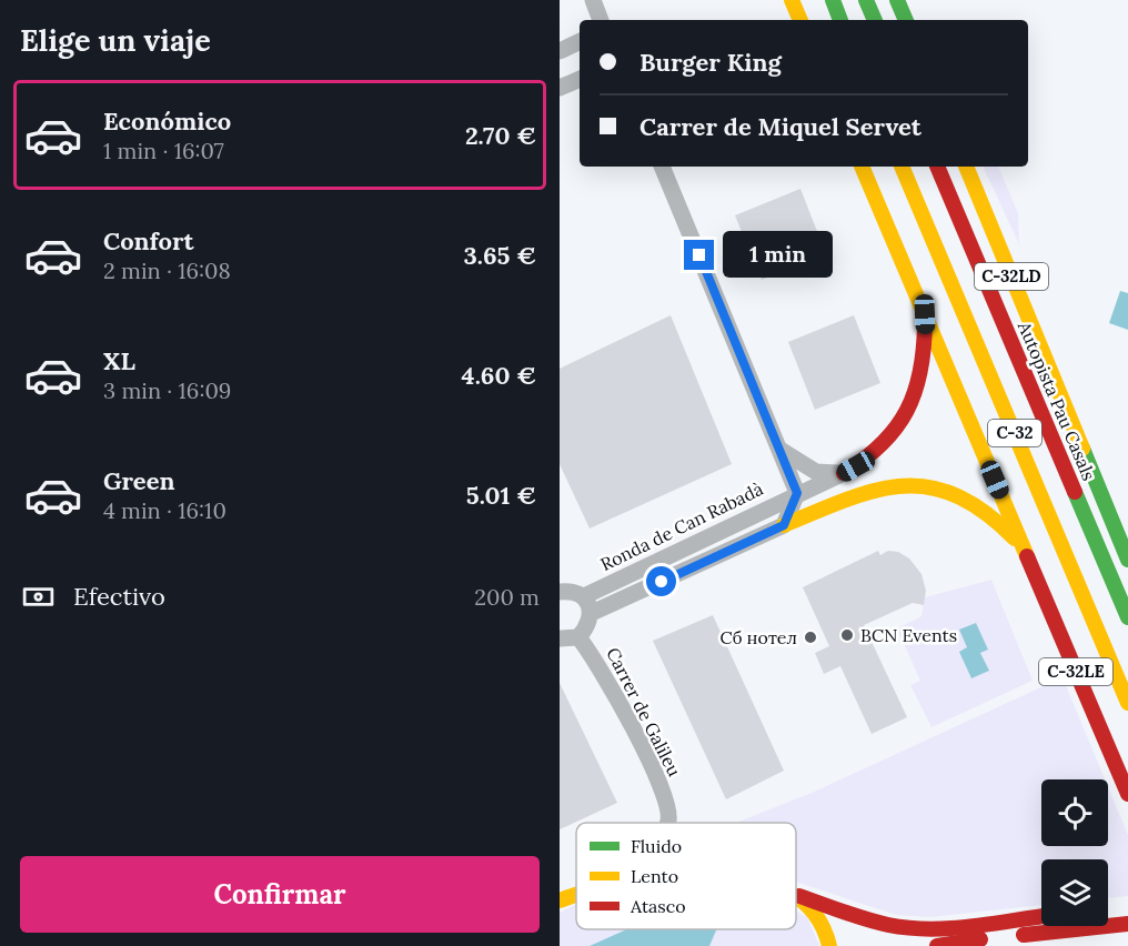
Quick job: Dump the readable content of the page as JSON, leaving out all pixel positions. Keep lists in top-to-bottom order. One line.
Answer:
{"streets":{"main road":["C-32LD","Autopista Pau Casals","C-32","C-32LE"],"street":["Ronda de Can Rabadà","Carrer de Galileu"]},"places":["BCN Events","Сб нотел"],"legend":["Fluido","Lento","Atasco"],"page":{"heading":"Elige un viaje","banner":["Burger King","Carrer de Miquel Servet"],"list":[{"name":"Económico","note":"1 min · 16:07","value":"2.70 €"},{"name":"Confort","note":"2 min · 16:08","value":"3.65 €"},{"name":"XL","note":"3 min · 16:09","value":"4.60 €"},{"name":"Green","note":"4 min · 16:10","value":"5.01 €"}],"bubble":"1 min","pay":["Efectivo","200 m"],"buttons":"Confirmar"}}
